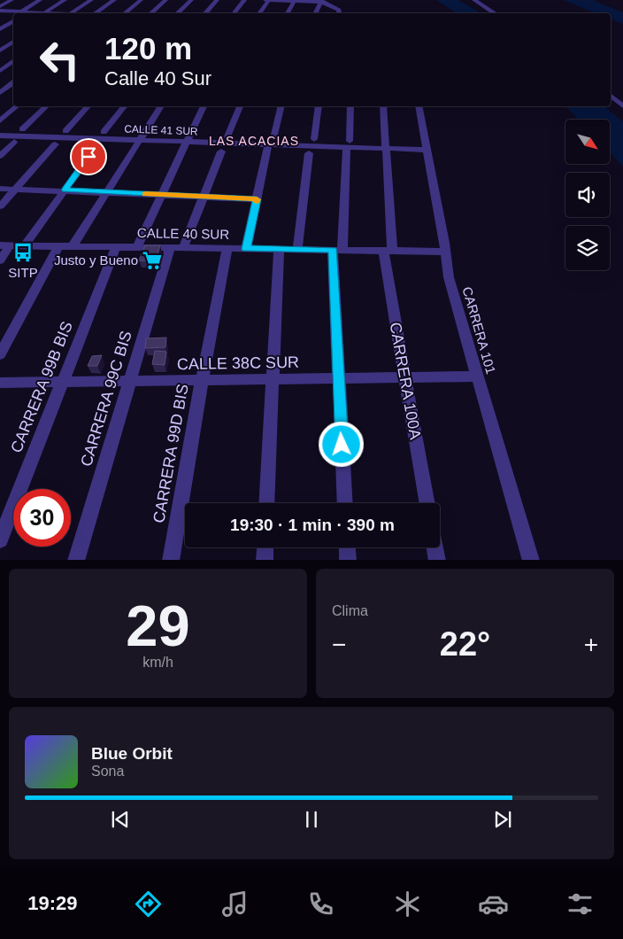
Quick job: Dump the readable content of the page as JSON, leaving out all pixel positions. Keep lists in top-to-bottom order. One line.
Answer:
{"streets":{"street":["CALLE 41 SUR","CALLE 40 SUR","CARRERA 101","CALLE 38C SUR","CARRERA 100A","CARRERA 99B BIS","CARRERA 99C BIS","CARRERA 99D BIS"]},"crossings":[["CALLE 41 SUR","CARRERA 101"],["CALLE 41 SUR","CARRERA 100A"],["CALLE 40 SUR","CARRERA 101"],["CALLE 40 SUR","CARRERA 100A"],["CALLE 40 SUR","CARRERA 99B BIS"],["CALLE 40 SUR","CARRERA 99C BIS"],["CALLE 40 SUR","CARRERA 99D BIS"],["CARRERA 101","CALLE 38C SUR"],["CALLE 38C SUR","CARRERA 100A"],["CALLE 38C SUR","CARRERA 99B BIS"],["CALLE 38C SUR","CARRERA 99C BIS"],["CALLE 38C SUR","CARRERA 99D BIS"]],"districts":["LAS ACACIAS"],"places":{"bus stop":["SITP"],"supermarket":["Justo y Bueno"]},"north":"bottom right","page":{"turn":["120 m","Calle 40 Sur"],"limit":"30","trip":"19:30 · 1 min · 390 m","tile":[["29","km/h"],"Clima"],"heat":["−","22°","+"],"song":["Blue Orbit","Sona"],"tabs":"19:29"}}
